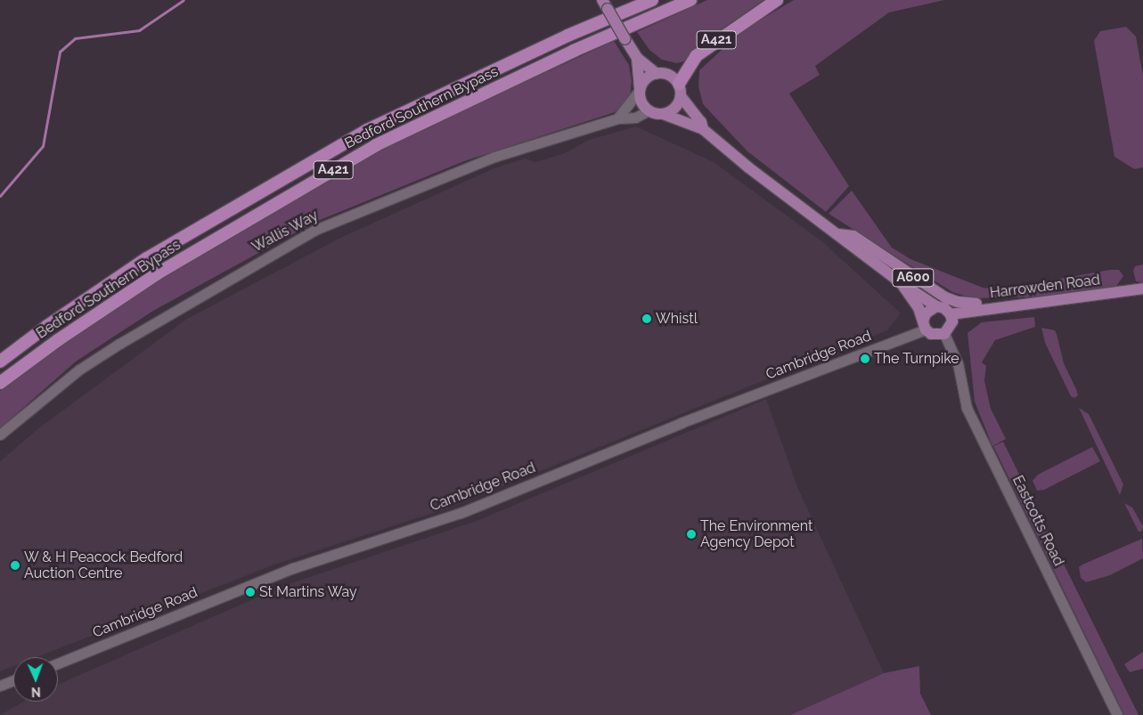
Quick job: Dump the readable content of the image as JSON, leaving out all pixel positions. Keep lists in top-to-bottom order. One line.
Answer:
{"streets":{"highway":["A421","Bedford Southern Bypass"],"main road":["A600","Harrowden Road"],"street":["Wallis Way","Cambridge Road","Eastcotts Road"]},"crossings":[["A421","Wallis Way"],["A421","A600"],["Wallis Way","A600"],["A600","Harrowden Road"],["A600","Cambridge Road"],["A600","Eastcotts Road"],["Harrowden Road","Cambridge Road"],["Harrowden Road","Eastcotts Road"],["Cambridge Road","Eastcotts Road"]],"places":["Whistl","The Turnpike","The Environment Agency Depot","W & H Peacock Bedford Auction Centre","St Martins Way"],"north":"bottom"}
